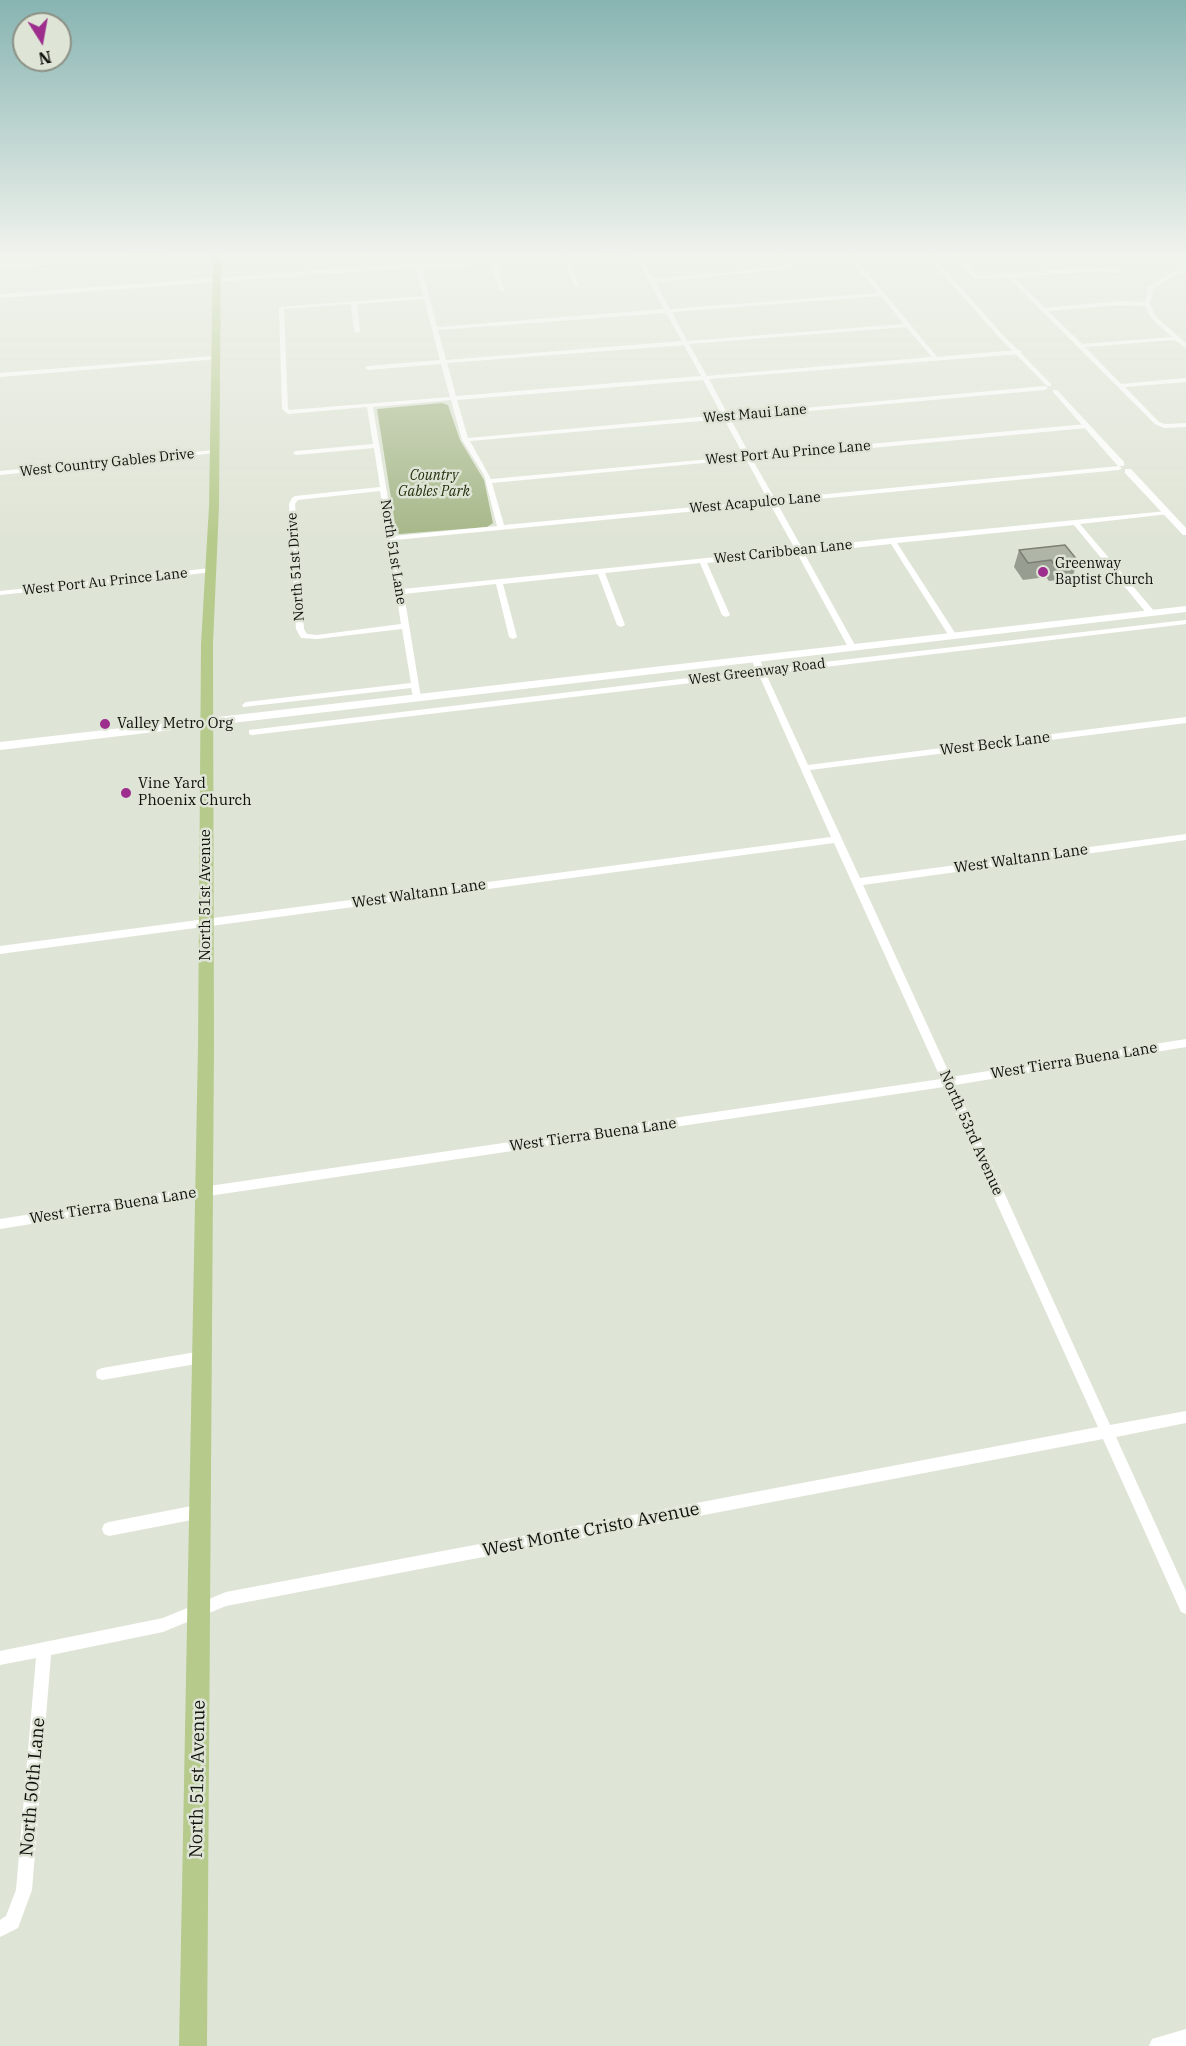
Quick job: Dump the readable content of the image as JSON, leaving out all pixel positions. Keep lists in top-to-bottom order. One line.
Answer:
{"streets":{"main road":["West Greenway Road","North 51st Avenue"],"street":["West Maui Lane","West Port Au Prince Lane","West Country Gables Drive","West Acapulco Lane","North 51st Lane","West Caribbean Lane","North 51st Drive","West Beck Lane","West Waltann Lane","West Tierra Buena Lane","North 53rd Avenue","West Monte Cristo Avenue","North 50th Lane"]},"crossings":[["West Port Au Prince Lane","North 51st Avenue"],["West Country Gables Drive","North 51st Avenue"],["West Acapulco Lane","North 51st Lane"],["North 51st Lane","West Caribbean Lane"],["North 51st Lane","North 51st Drive"],["North 51st Lane","West Greenway Road"],["West Greenway Road","North 51st Avenue"],["West Greenway Road","North 53rd Avenue"],["West Beck Lane","North 53rd Avenue"],["West Waltann Lane","North 51st Avenue"],["West Waltann Lane","North 53rd Avenue"],["North 51st Avenue","West Tierra Buena Lane"],["North 51st Avenue","West Monte Cristo Avenue"],["West Tierra Buena Lane","North 53rd Avenue"],["North 53rd Avenue","West Monte Cristo Avenue"],["West Monte Cristo Avenue","North 50th Lane"]],"parks":["Country Gables Park"],"places":["Greenway Baptist Church","Valley Metro Org","Vine Yard Phoenix Church"],"north":"bottom"}
